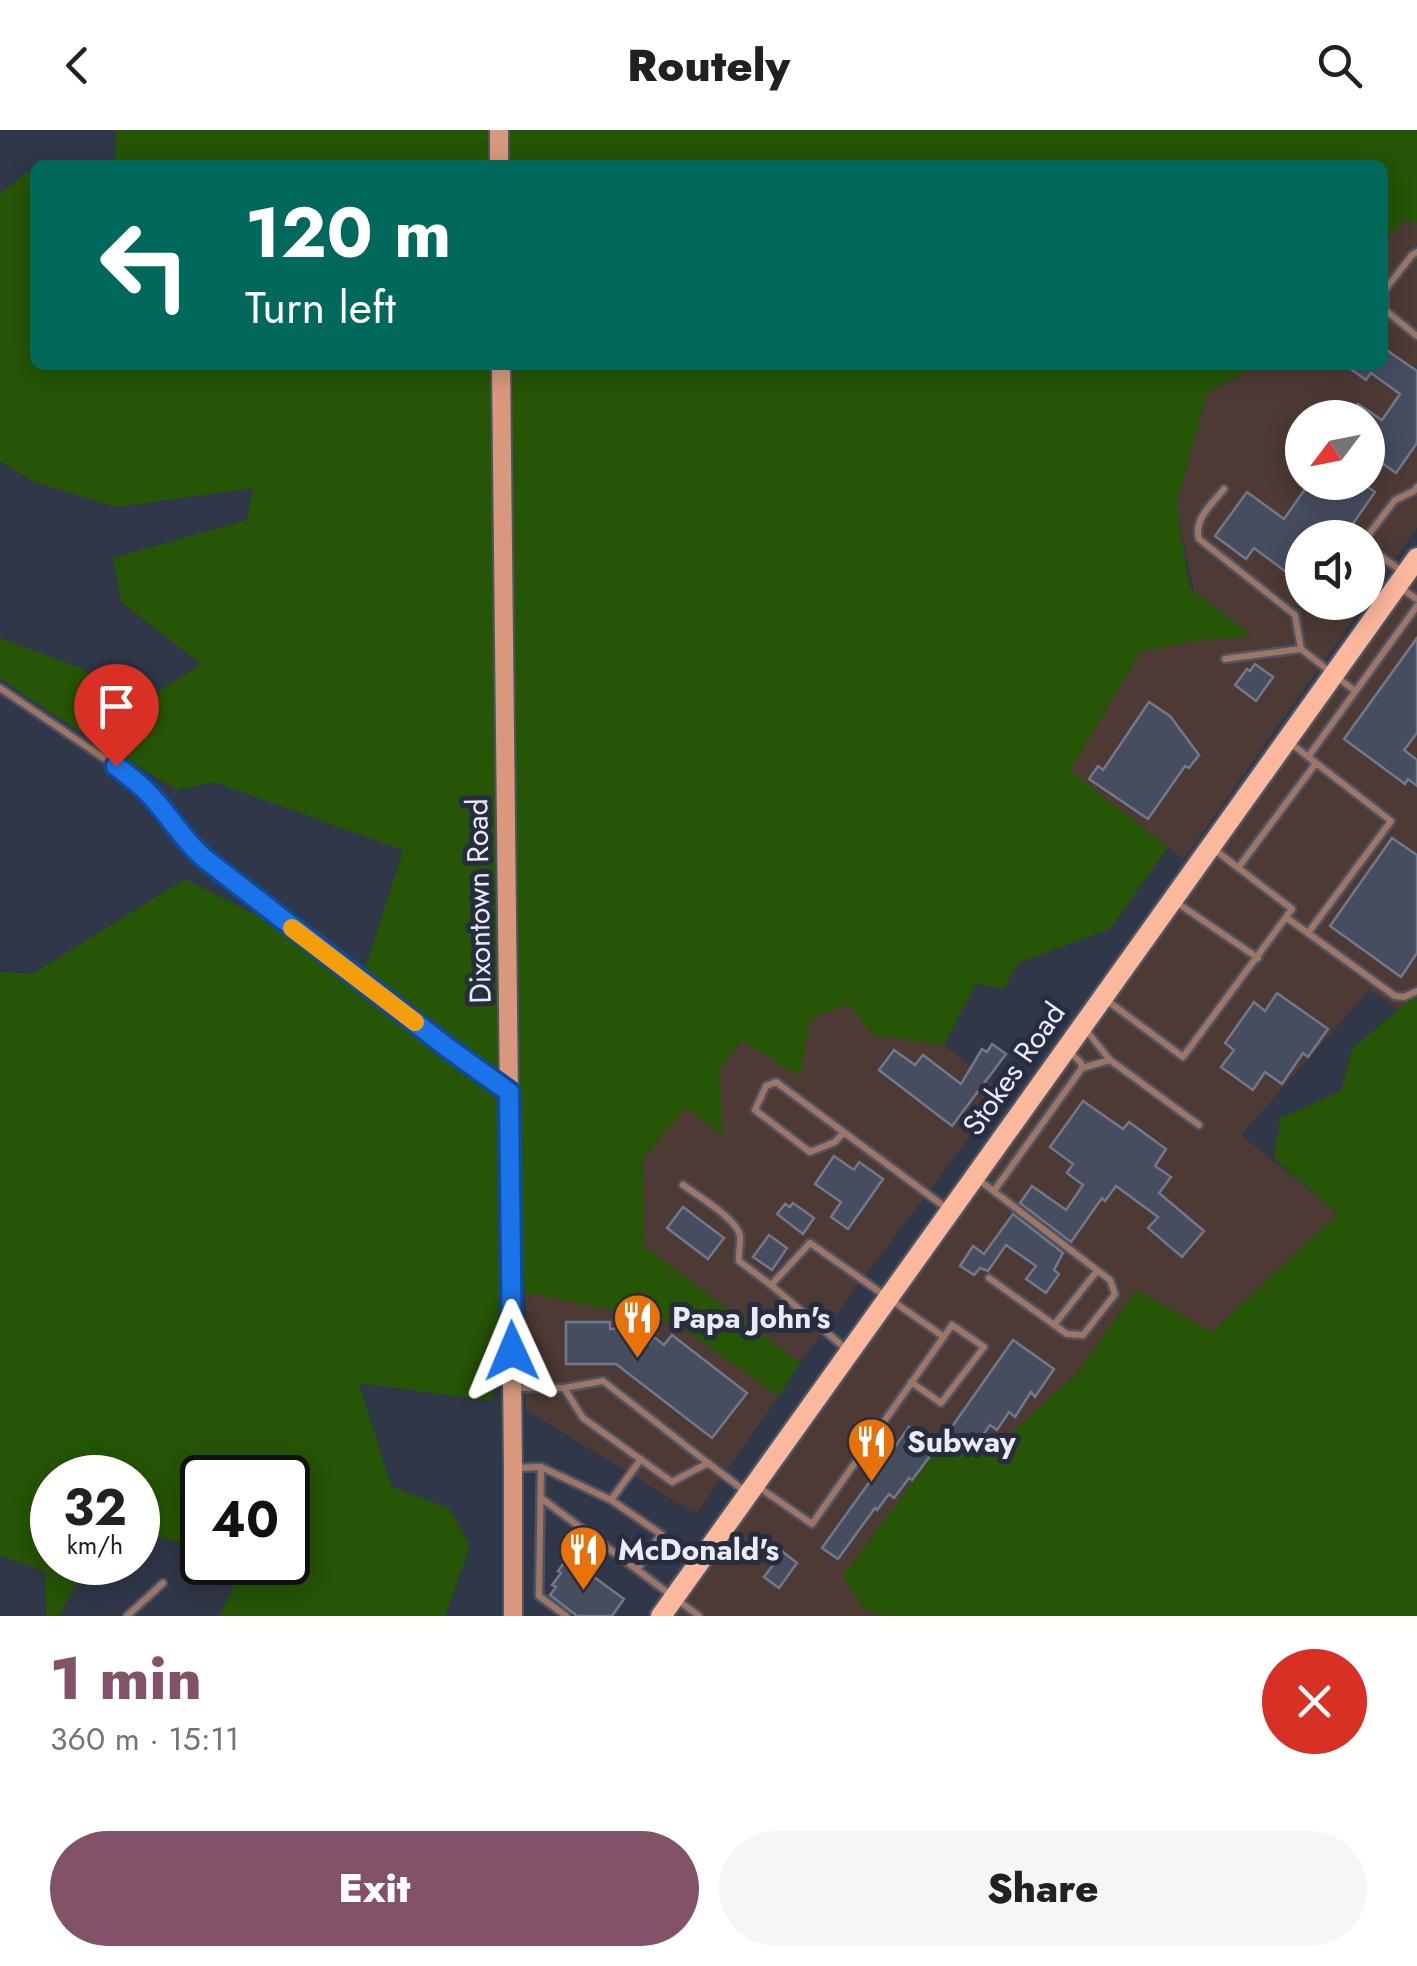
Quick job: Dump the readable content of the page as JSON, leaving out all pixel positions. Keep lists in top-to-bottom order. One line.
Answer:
{"streets":{"main road":["Stokes Road"],"street":["Dixontown Road"]},"places":{"restaurant":["Papa John's","Subway","McDonald's"]},"north":"bottom left","page":{"header":"Routely","turn":["120 m","Turn left"],"speed":"32 km/h","limit":"40","heading":["1 min","360 m · 15:11"],"buttons":["Exit","Share"]}}
